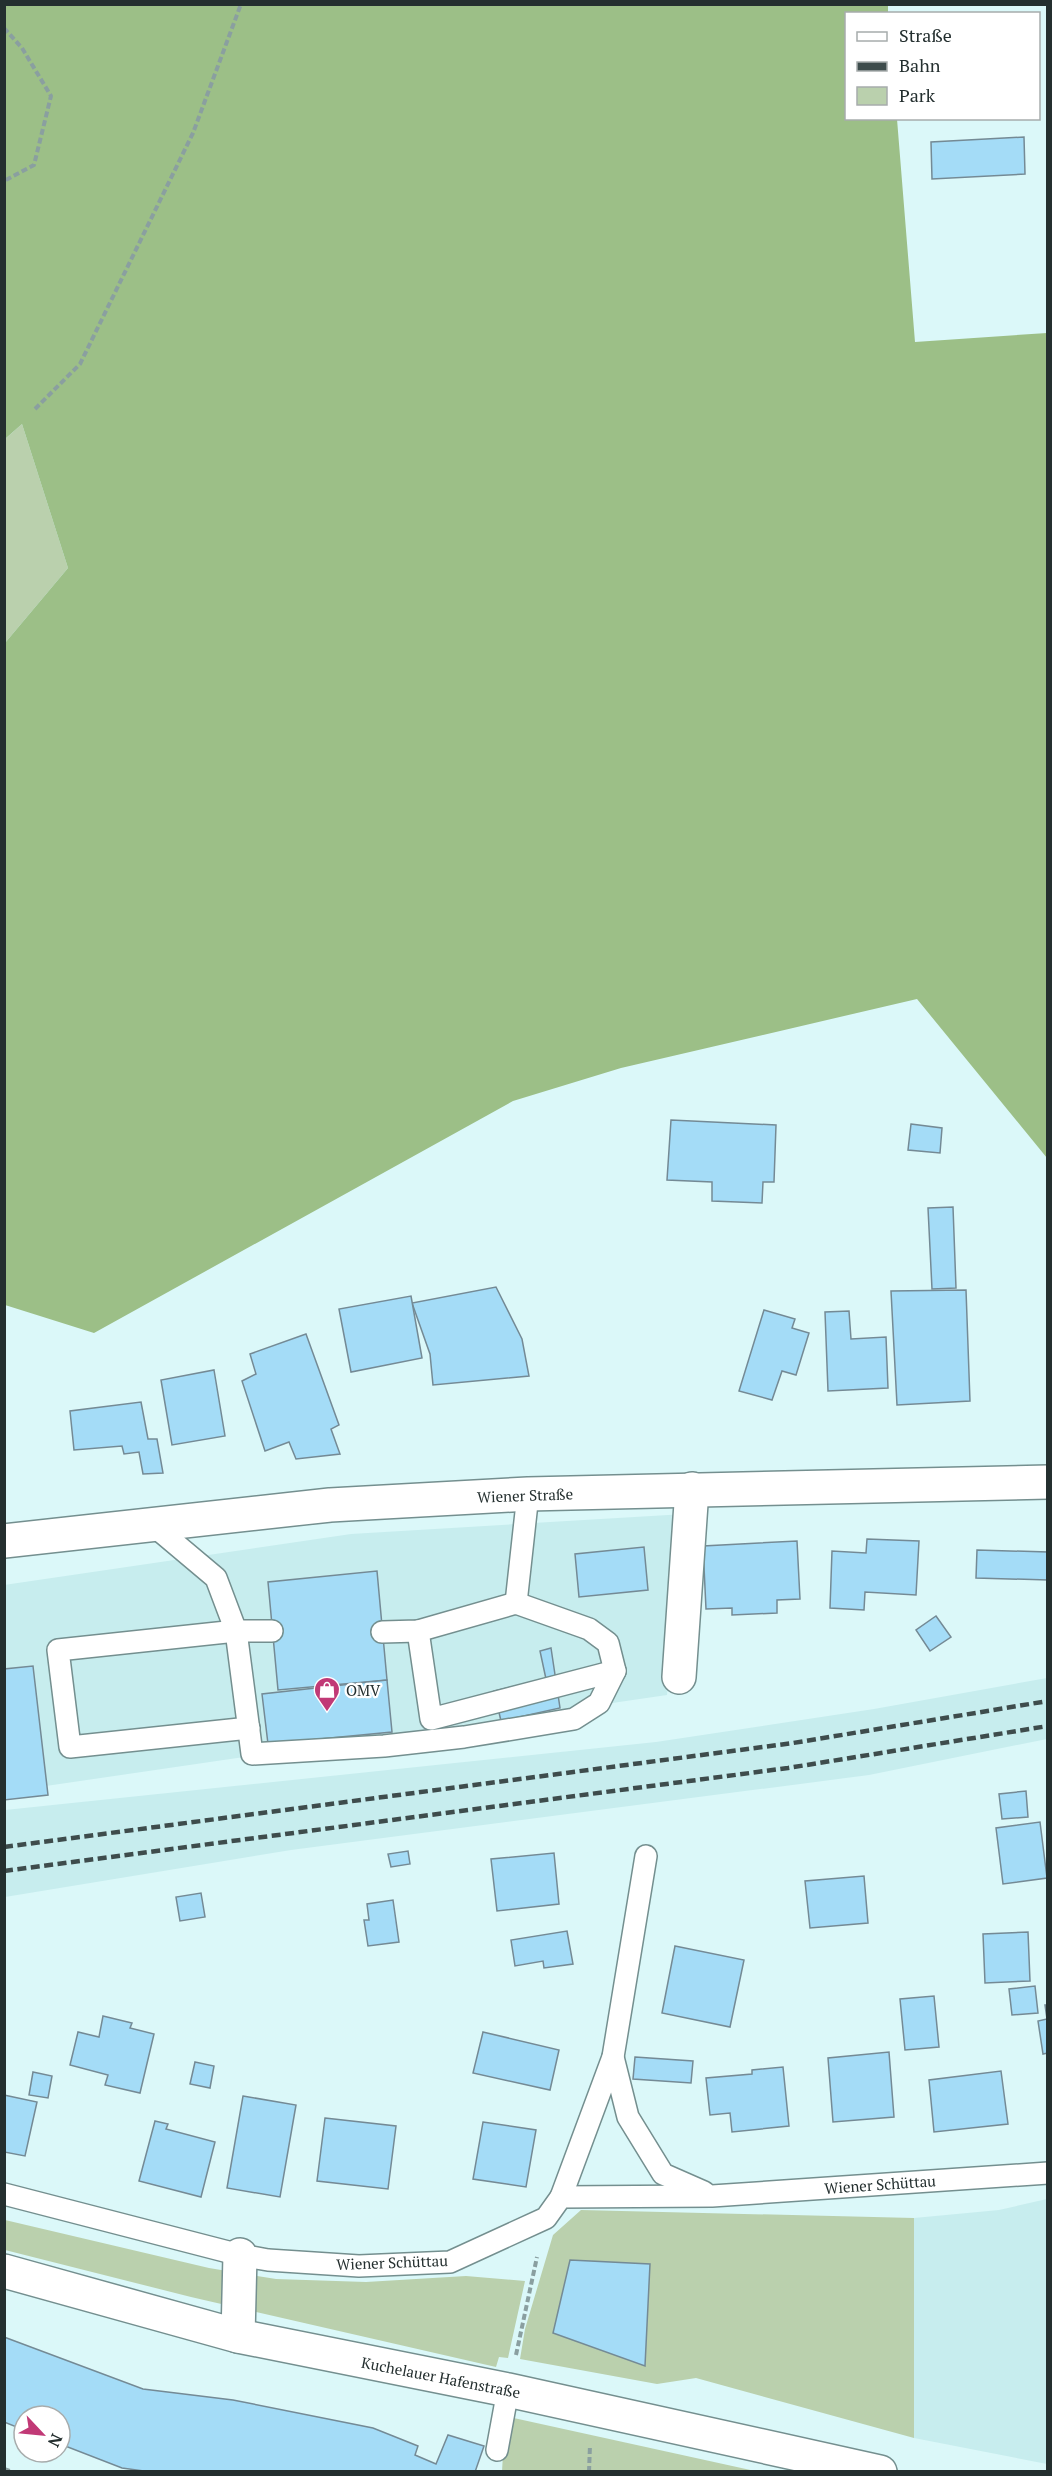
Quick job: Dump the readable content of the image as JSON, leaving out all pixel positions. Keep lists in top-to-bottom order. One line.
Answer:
{"streets":{"street":["Wiener Straße","Kuchelauer Hafenstraße"],"lane":["Wiener Schüttau"]},"places":{"shop":["OMV"]},"legend":["Straße","Bahn","Park"],"north":"bottom right"}
